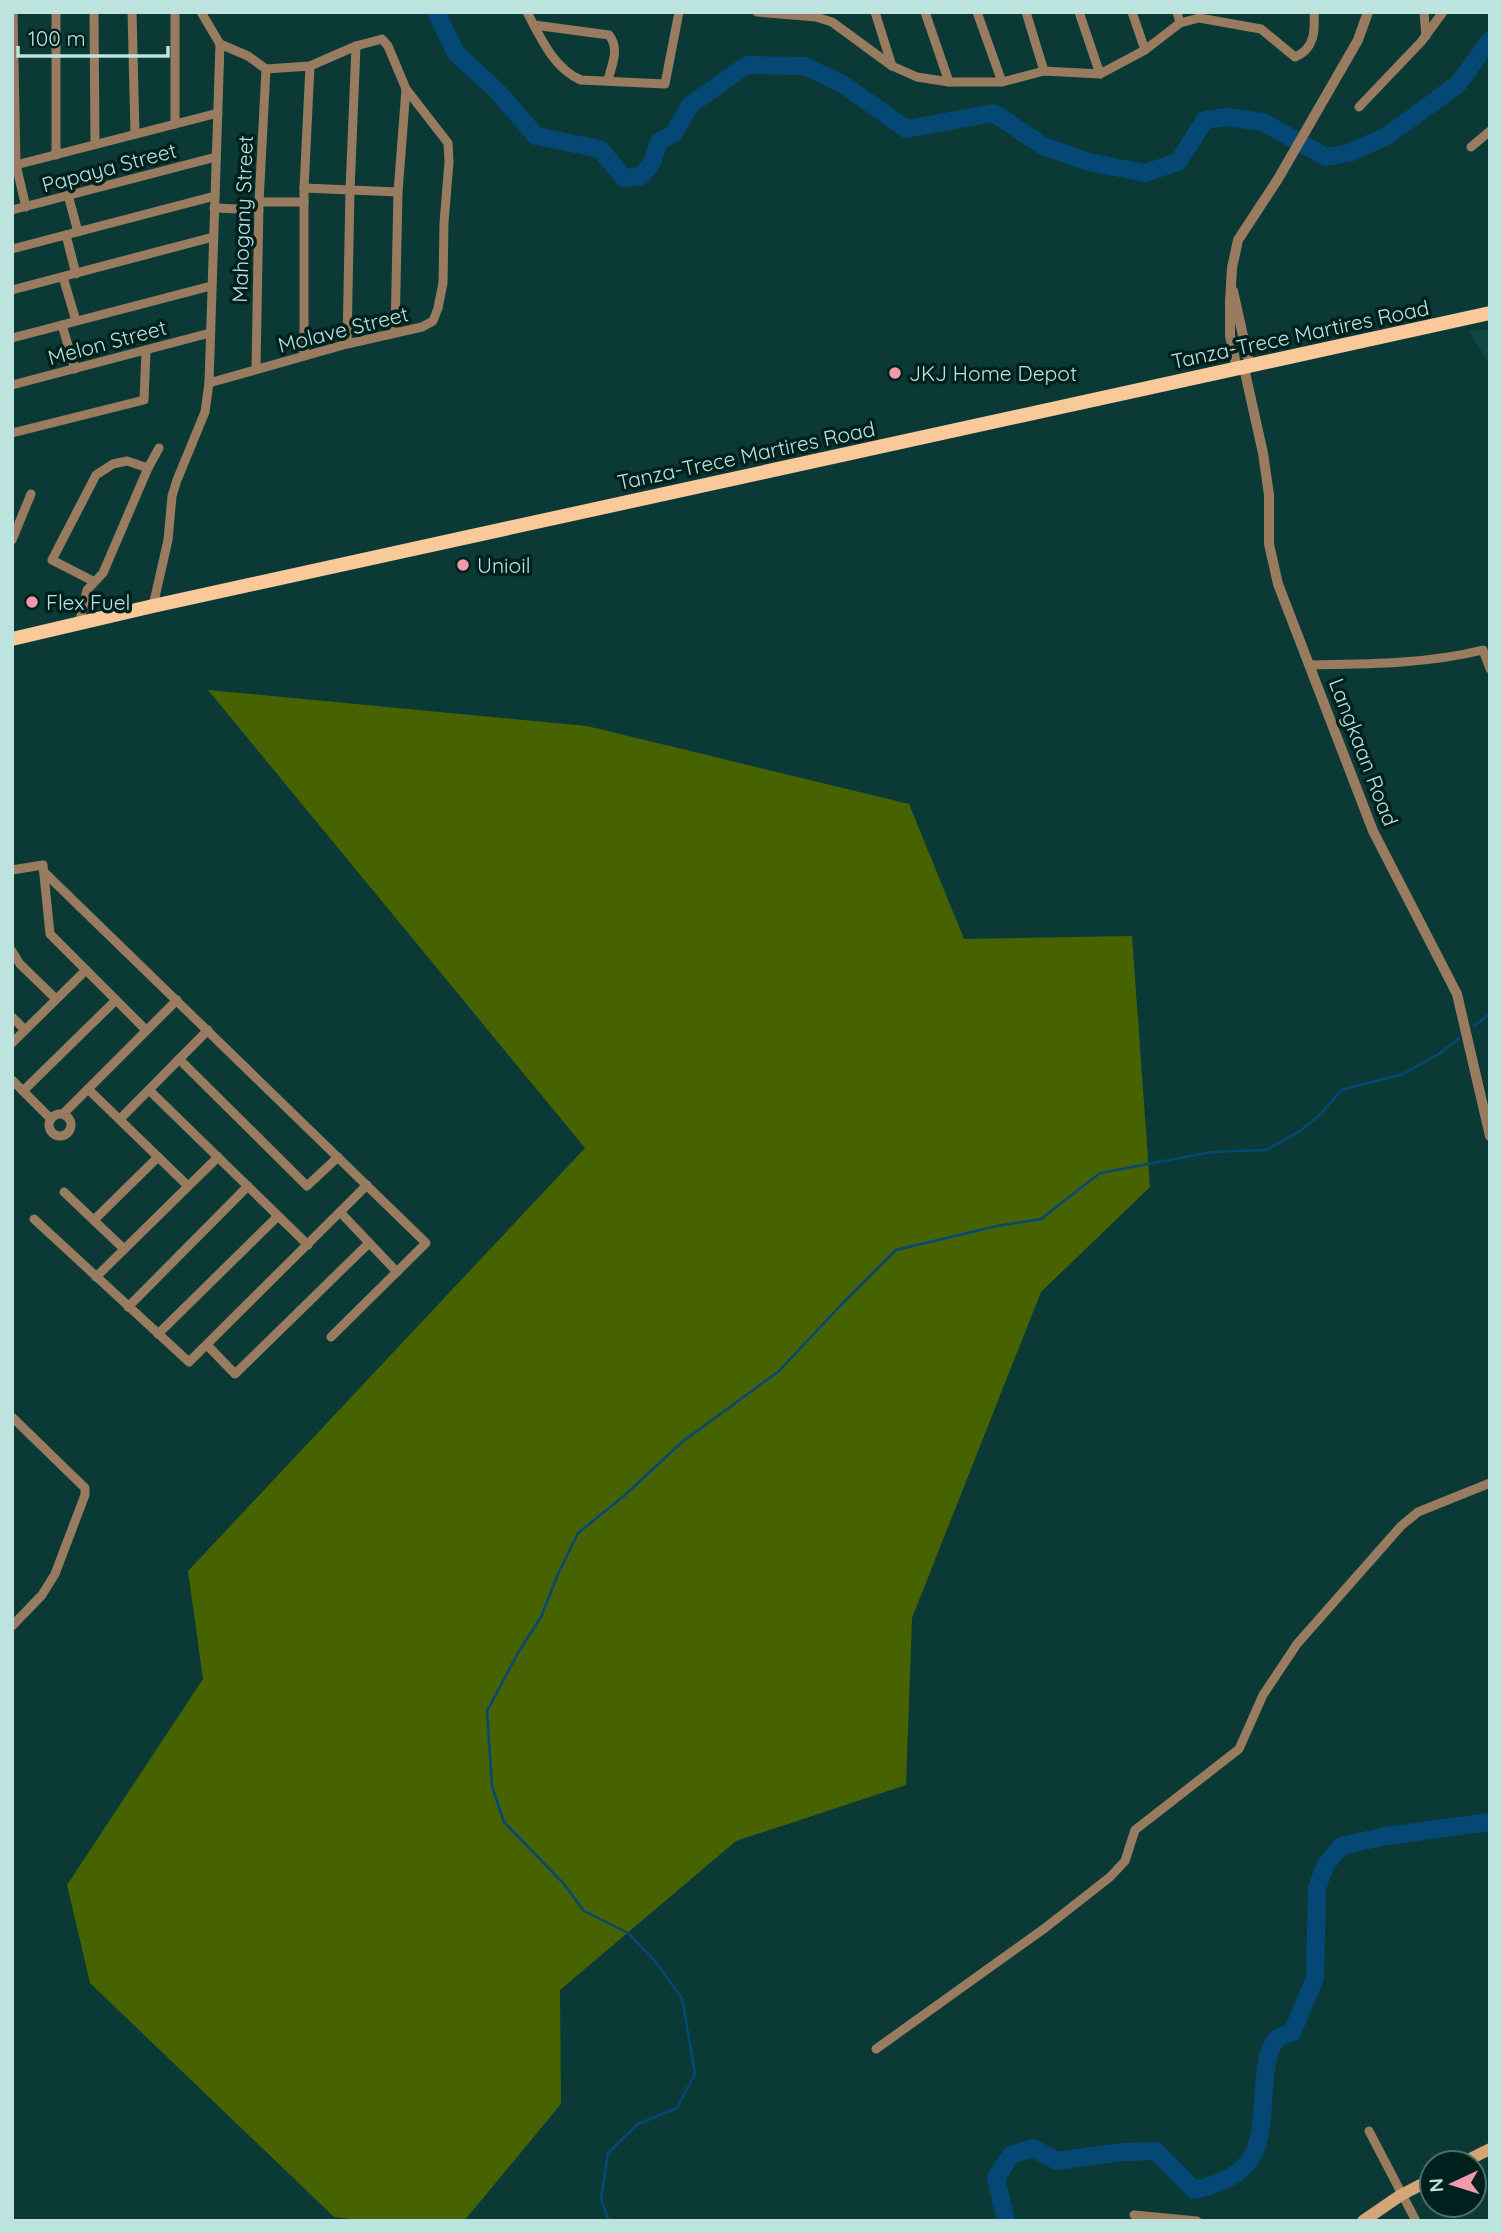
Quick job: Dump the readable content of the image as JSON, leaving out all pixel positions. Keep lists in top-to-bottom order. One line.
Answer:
{"streets":{"main road":["Tanza-Trece Martires Road"],"street":["Papaya Street","Mahogany Street","Molave Street","Melon Street","Langkaan Road"]},"crossings":[["Mahogany Street","Molave Street"],["Tanza-Trece Martires Road","Langkaan Road"]],"places":["JKJ Home Depot","Unioil","Flex Fuel"],"scale_bar":"100 m","north":"left"}
